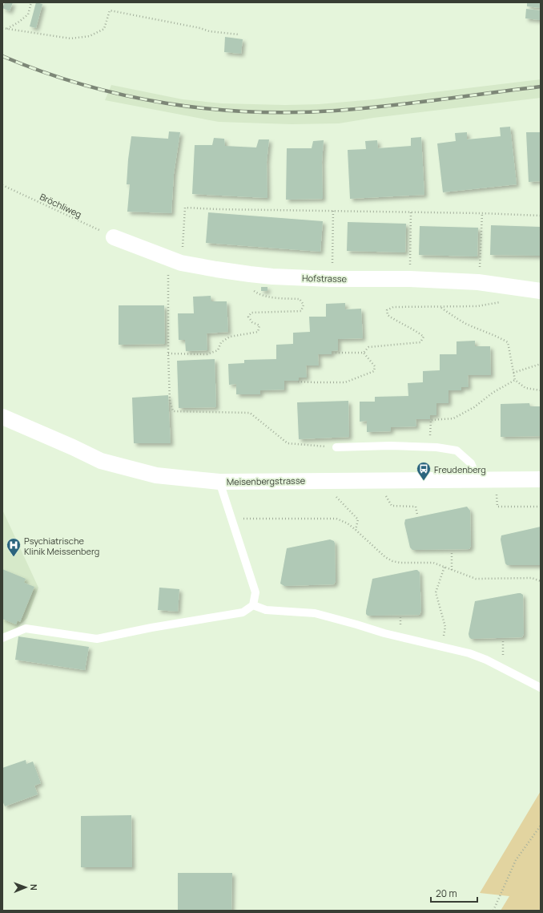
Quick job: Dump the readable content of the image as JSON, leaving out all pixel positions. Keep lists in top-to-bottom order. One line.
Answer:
{"streets":{"street":["Hofstrasse","Meisenbergstrasse"],"path":["Bröchliweg"]},"crossings":[["Bröchliweg","Hofstrasse"]],"places":{"bus stop":["Freudenberg"],"hospital":["Psychiatrische Klinik Meissenberg"]},"scale_bar":"20 m","north":"right"}
